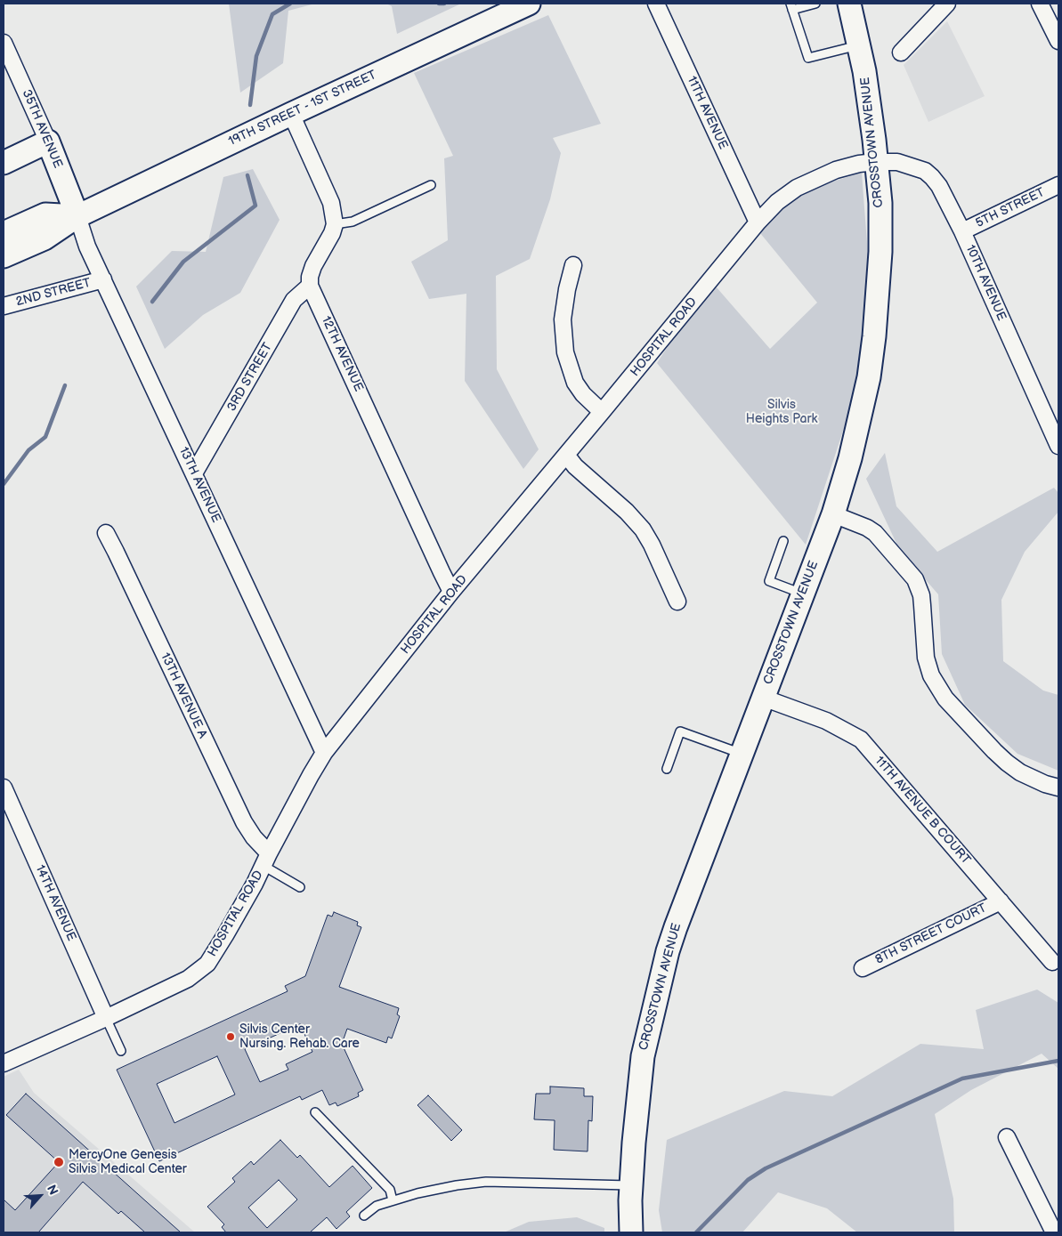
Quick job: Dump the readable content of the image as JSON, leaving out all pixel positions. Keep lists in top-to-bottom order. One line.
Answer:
{"streets":{"street":["19TH STREET - 1ST STREET","11TH AVENUE","35TH AVENUE","CROSSTOWN AVENUE","5TH STREET","10TH AVENUE","2ND STREET","HOSPITAL ROAD","12TH AVENUE","3RD STREET","13TH AVENUE","13TH AVENUE A","11TH AVENUE B COURT","14TH AVENUE","8TH STREET COURT"]},"crossings":[["19TH STREET - 1ST STREET","35TH AVENUE"],["19TH STREET - 1ST STREET","13TH AVENUE"],["11TH AVENUE","HOSPITAL ROAD"],["35TH AVENUE","13TH AVENUE"],["CROSSTOWN AVENUE","10TH AVENUE"],["CROSSTOWN AVENUE","HOSPITAL ROAD"],["CROSSTOWN AVENUE","11TH AVENUE B COURT"],["5TH STREET","10TH AVENUE"],["10TH AVENUE","HOSPITAL ROAD"],["2ND STREET","13TH AVENUE"],["HOSPITAL ROAD","12TH AVENUE"],["HOSPITAL ROAD","13TH AVENUE"],["HOSPITAL ROAD","13TH AVENUE A"],["HOSPITAL ROAD","14TH AVENUE"],["12TH AVENUE","3RD STREET"],["3RD STREET","13TH AVENUE"],["11TH AVENUE B COURT","8TH STREET COURT"]],"parks":["Silvis Heights Park"],"places":["Silvis Center Nursing. Rehab. Care","MercyOne Genesis Silvis Medical Center"],"north":"top right"}
